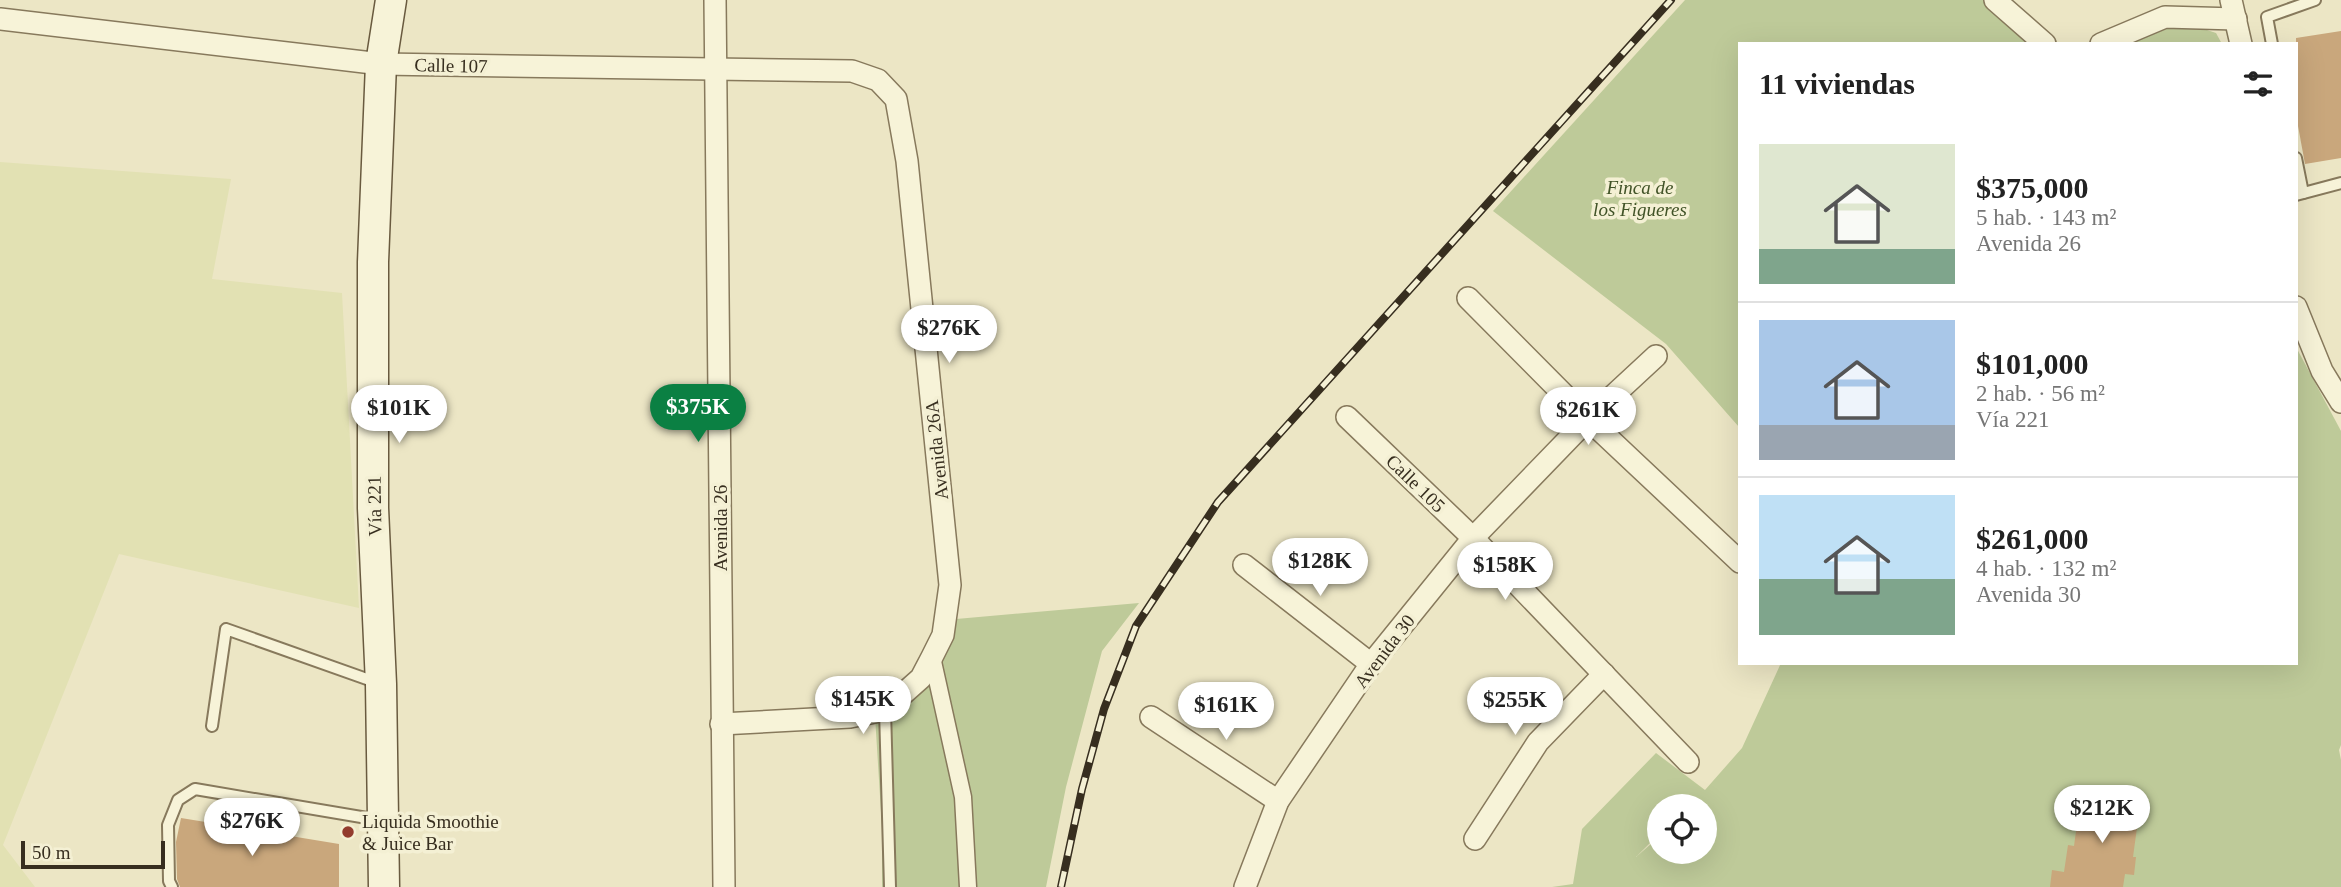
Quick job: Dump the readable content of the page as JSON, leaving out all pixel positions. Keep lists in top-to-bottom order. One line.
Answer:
{"streets":{"main road":["Vía 221"],"street":["Calle 107","Avenida 26A","Calle 105","Avenida 26","Avenida 30"]},"crossings":[["Calle 107","Avenida 26A"],["Calle 107","Vía 221"],["Calle 107","Avenida 26"],["Calle 105","Avenida 30"]],"parks":["Finca de los Figueres"],"places":["Liquida Smoothie & Juice Bar"],"scale_bar":"50 m","page":{"heading":"11 viviendas","list":[{"name":"$375,000","note":"5 hab. · 143 m² · Avenida 26"},{"name":"$101,000","note":"2 hab. · 56 m² · Vía 221"},{"name":"$261,000","note":"4 hab. · 132 m² · Avenida 30"}],"price":["$276K","$375K","$101K","$261K","$128K","$158K","$145K","$255K","$161K","$212K","$276K"],"scale":"50 m"}}
